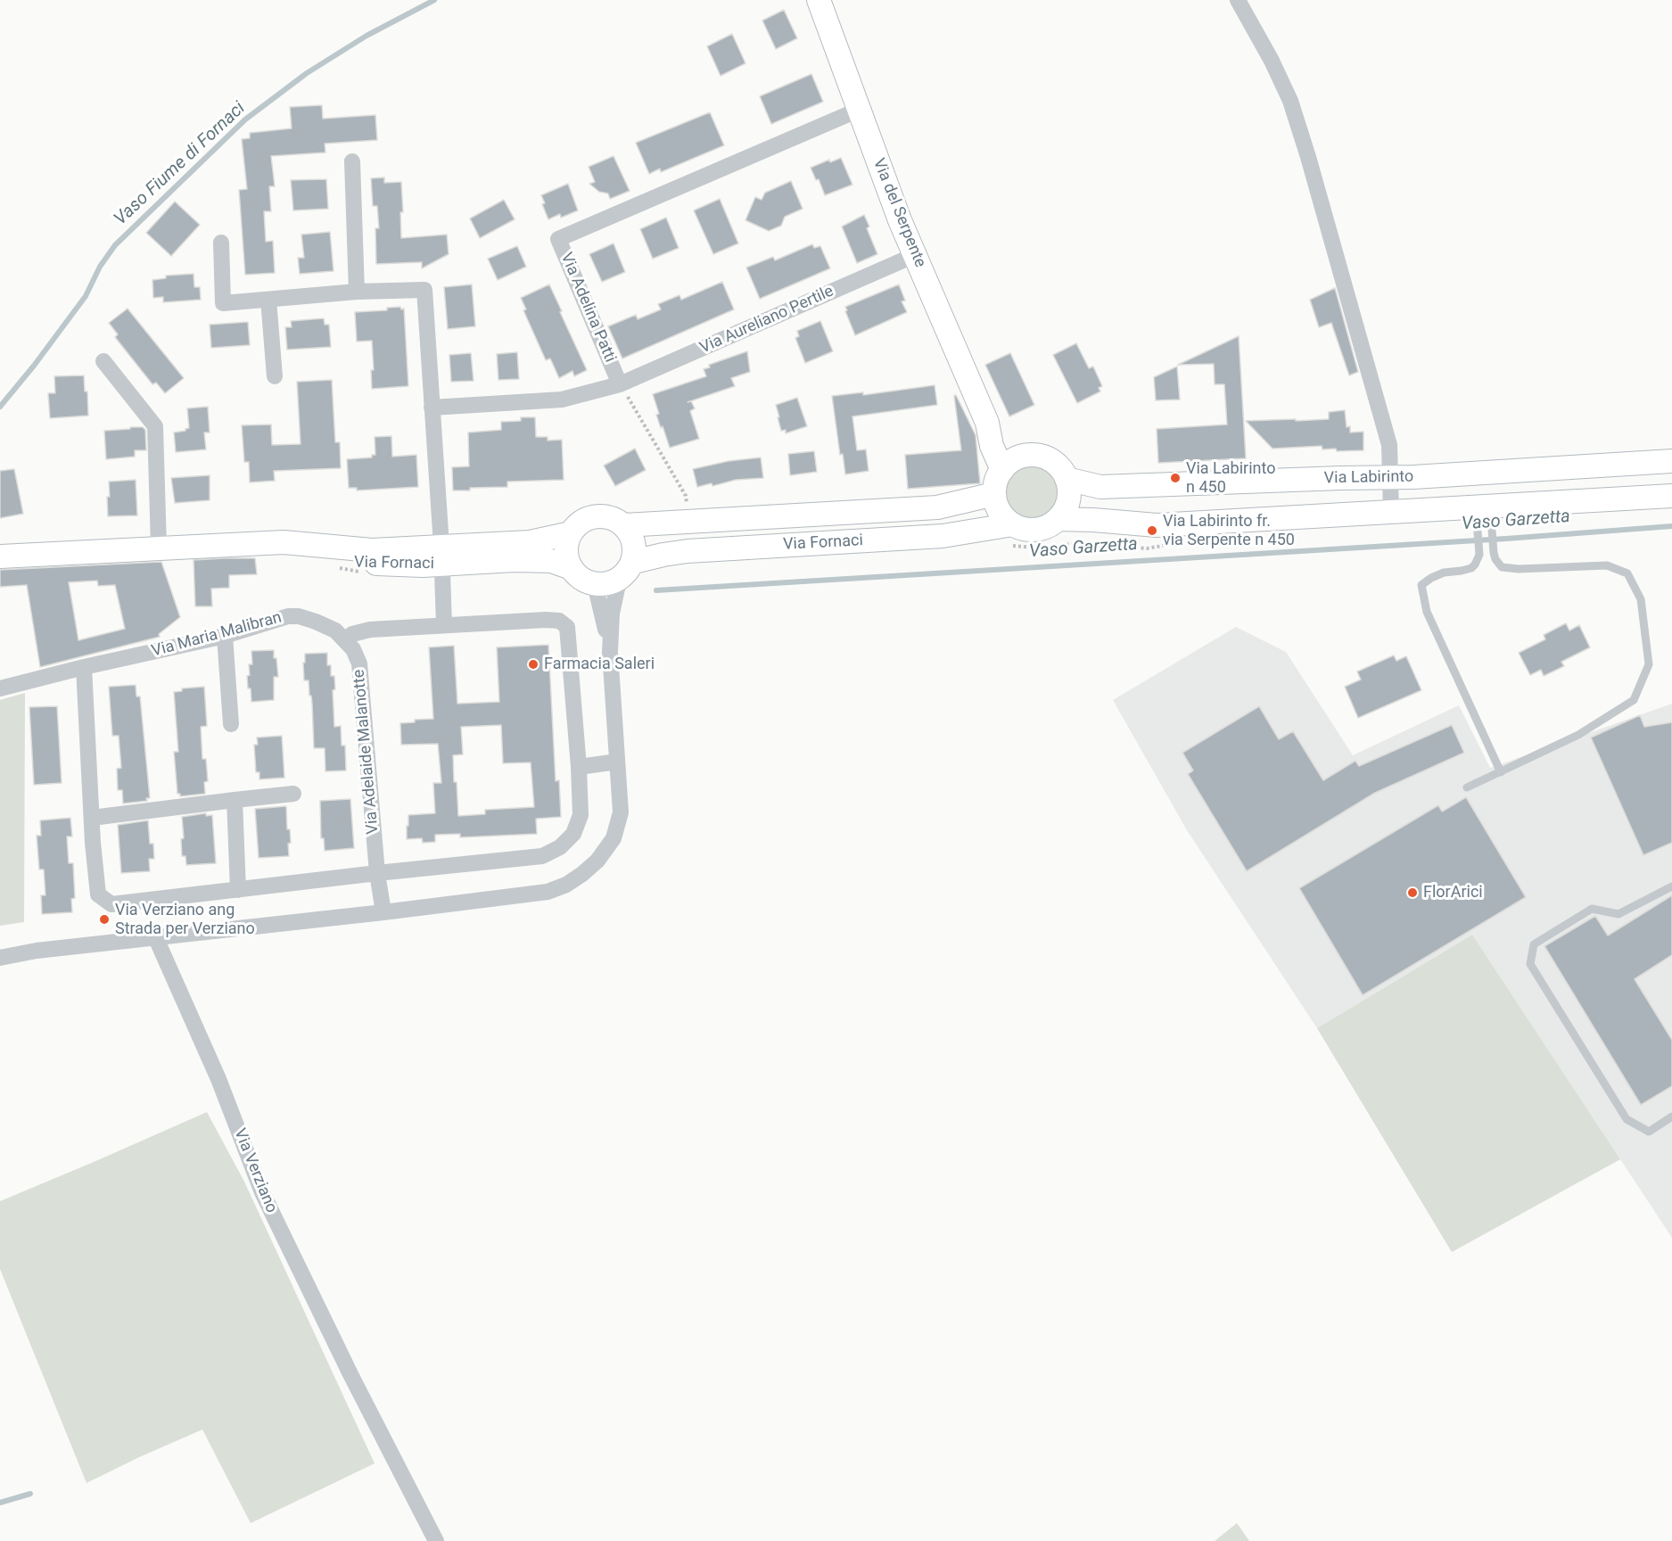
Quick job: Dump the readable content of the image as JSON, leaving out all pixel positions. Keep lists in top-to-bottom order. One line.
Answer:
{"streets":{"street":["Via del Serpente","Via Adelina Patti","Via Aureliano Pertile","Via Labirinto","Via Fornaci","Via Maria Malibran","Via Adelaide Malanotte","Via Verziano"]},"crossings":[["Via del Serpente","Via Adelina Patti"],["Via del Serpente","Via Aureliano Pertile"],["Via del Serpente","Via Labirinto"],["Via del Serpente","Via Fornaci"],["Via Adelina Patti","Via Aureliano Pertile"],["Via Labirinto","Via Fornaci"],["Via Maria Malibran","Via Adelaide Malanotte"]],"water":["Vaso Fiume di Fornaci","Vaso Garzetta"],"places":["Via Labirinto n 450","Via Labirinto fr. via Serpente n 450","Farmacia Saleri","FlorArici","Via Verziano ang Strada per Verziano"]}
